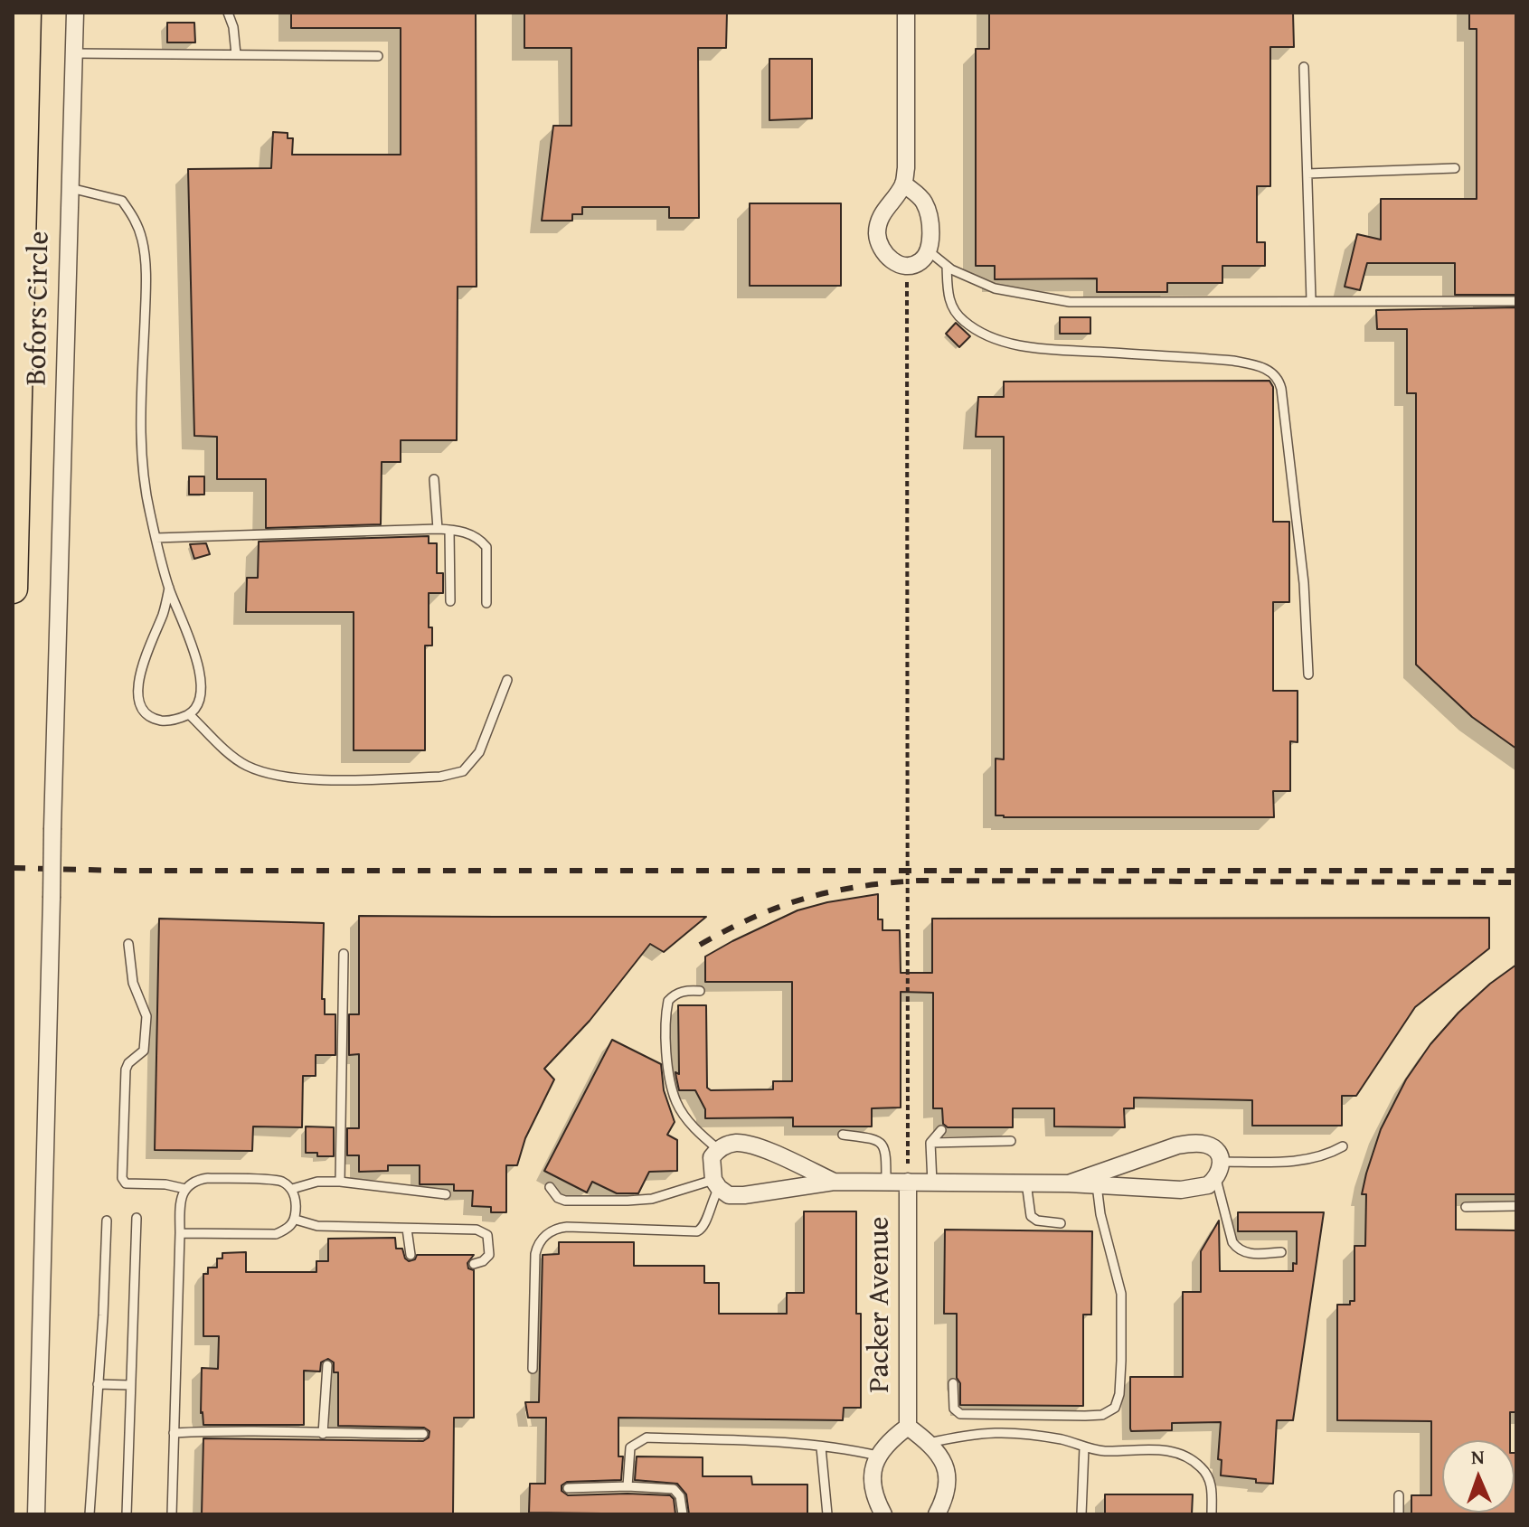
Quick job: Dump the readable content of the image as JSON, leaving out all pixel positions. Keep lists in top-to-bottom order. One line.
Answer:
{"streets":{"street":["Bofors Circle","Packer Avenue"]},"north":"top"}
